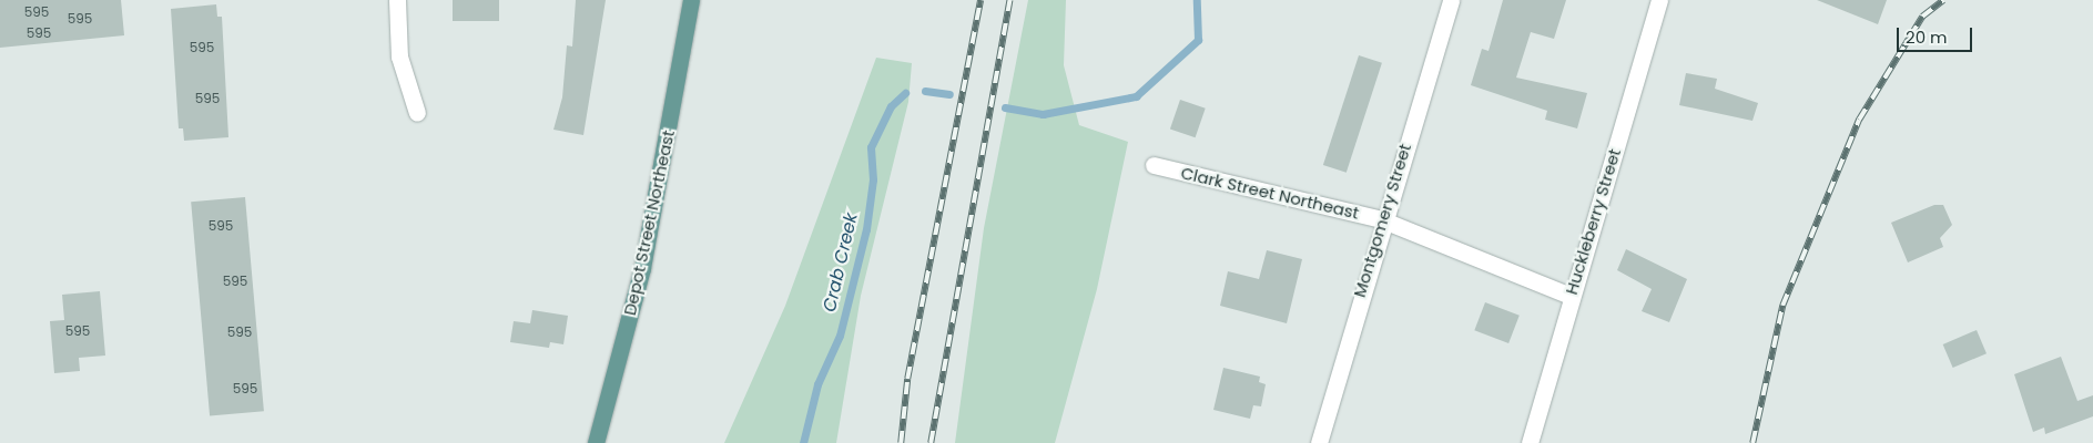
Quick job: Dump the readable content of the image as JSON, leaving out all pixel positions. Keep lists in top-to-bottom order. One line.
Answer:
{"streets":{"main road":["Depot Street Northeast"],"street":["Clark Street Northeast","Montgomery Street","Huckleberry Street"]},"crossings":[["Clark Street Northeast","Montgomery Street"],["Clark Street Northeast","Huckleberry Street"]],"water":["Crab Creek"],"house_numbers":["595","595","595","595","595","595","595","595","595","595"],"scale_bar":"20 m"}
